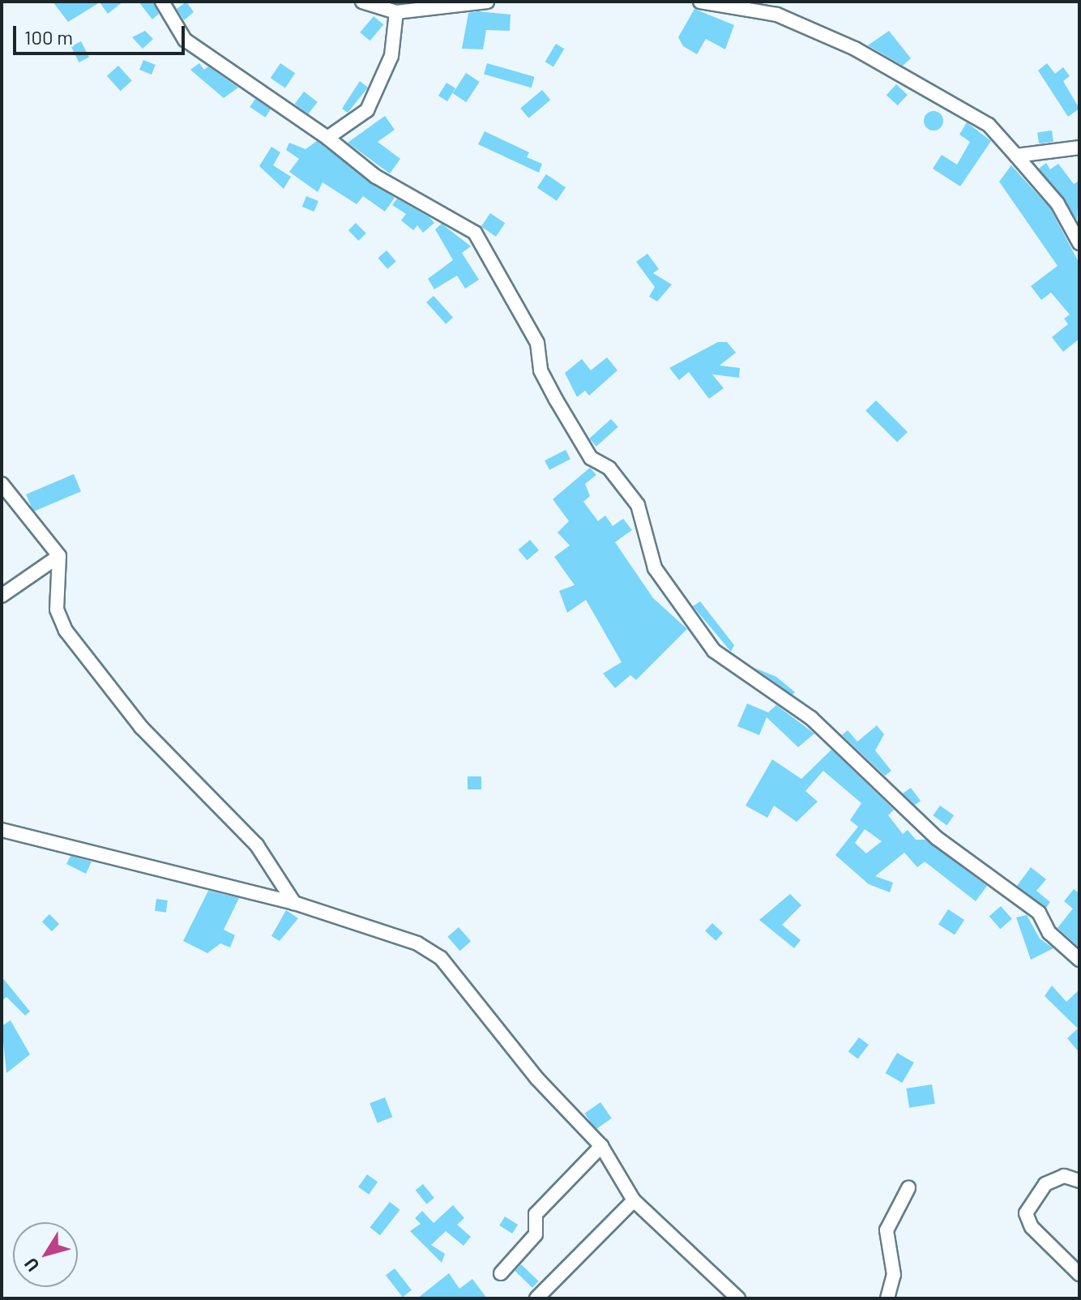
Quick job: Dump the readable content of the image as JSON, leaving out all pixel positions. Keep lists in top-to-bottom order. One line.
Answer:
{"scale_bar":"100 m","north":"bottom left"}
